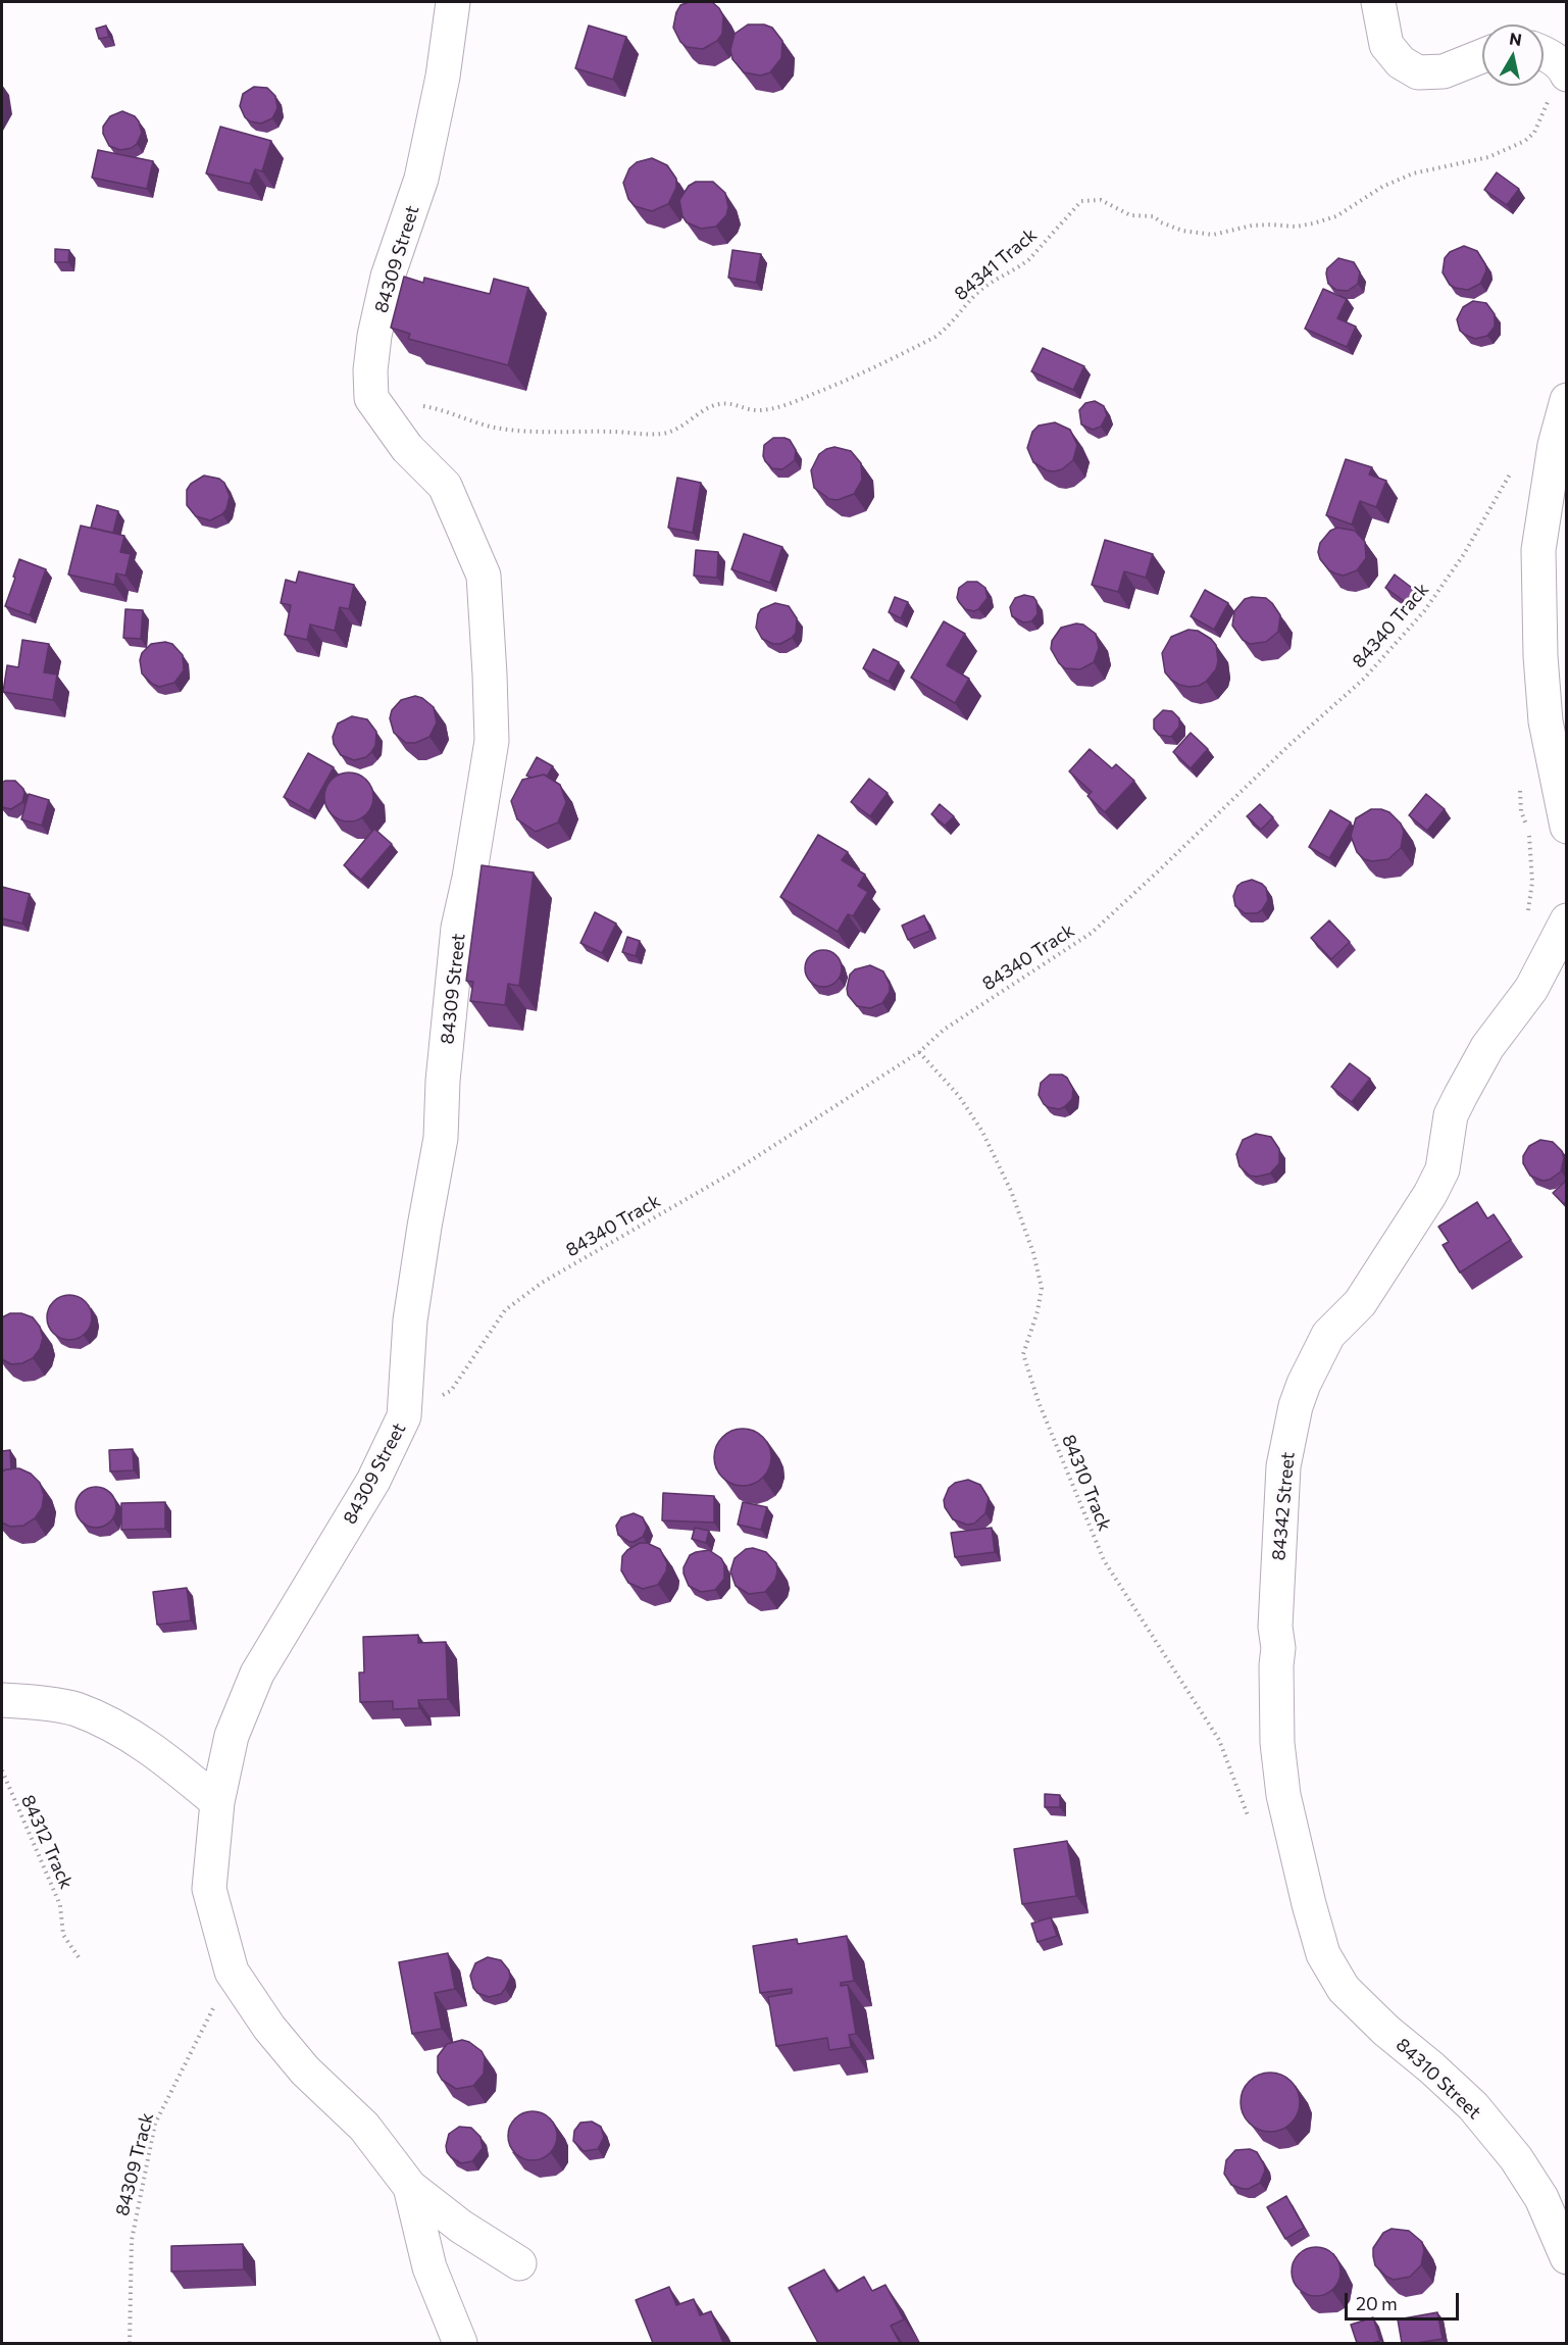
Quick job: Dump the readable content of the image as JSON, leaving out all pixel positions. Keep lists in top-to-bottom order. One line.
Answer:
{"streets":{"street":["84309 Street","84342 Street","84310 Street"],"path":["84341 Track","84340 Track","84310 Track","84312 Track","84309 Track"]},"crossings":[["84309 Street","84341 Track"],["84309 Street","84340 Track"],["84309 Street","84309 Track"],["84340 Track","84310 Track"],["84342 Street","84310 Street"]],"scale_bar":"20 m","north":"top"}
